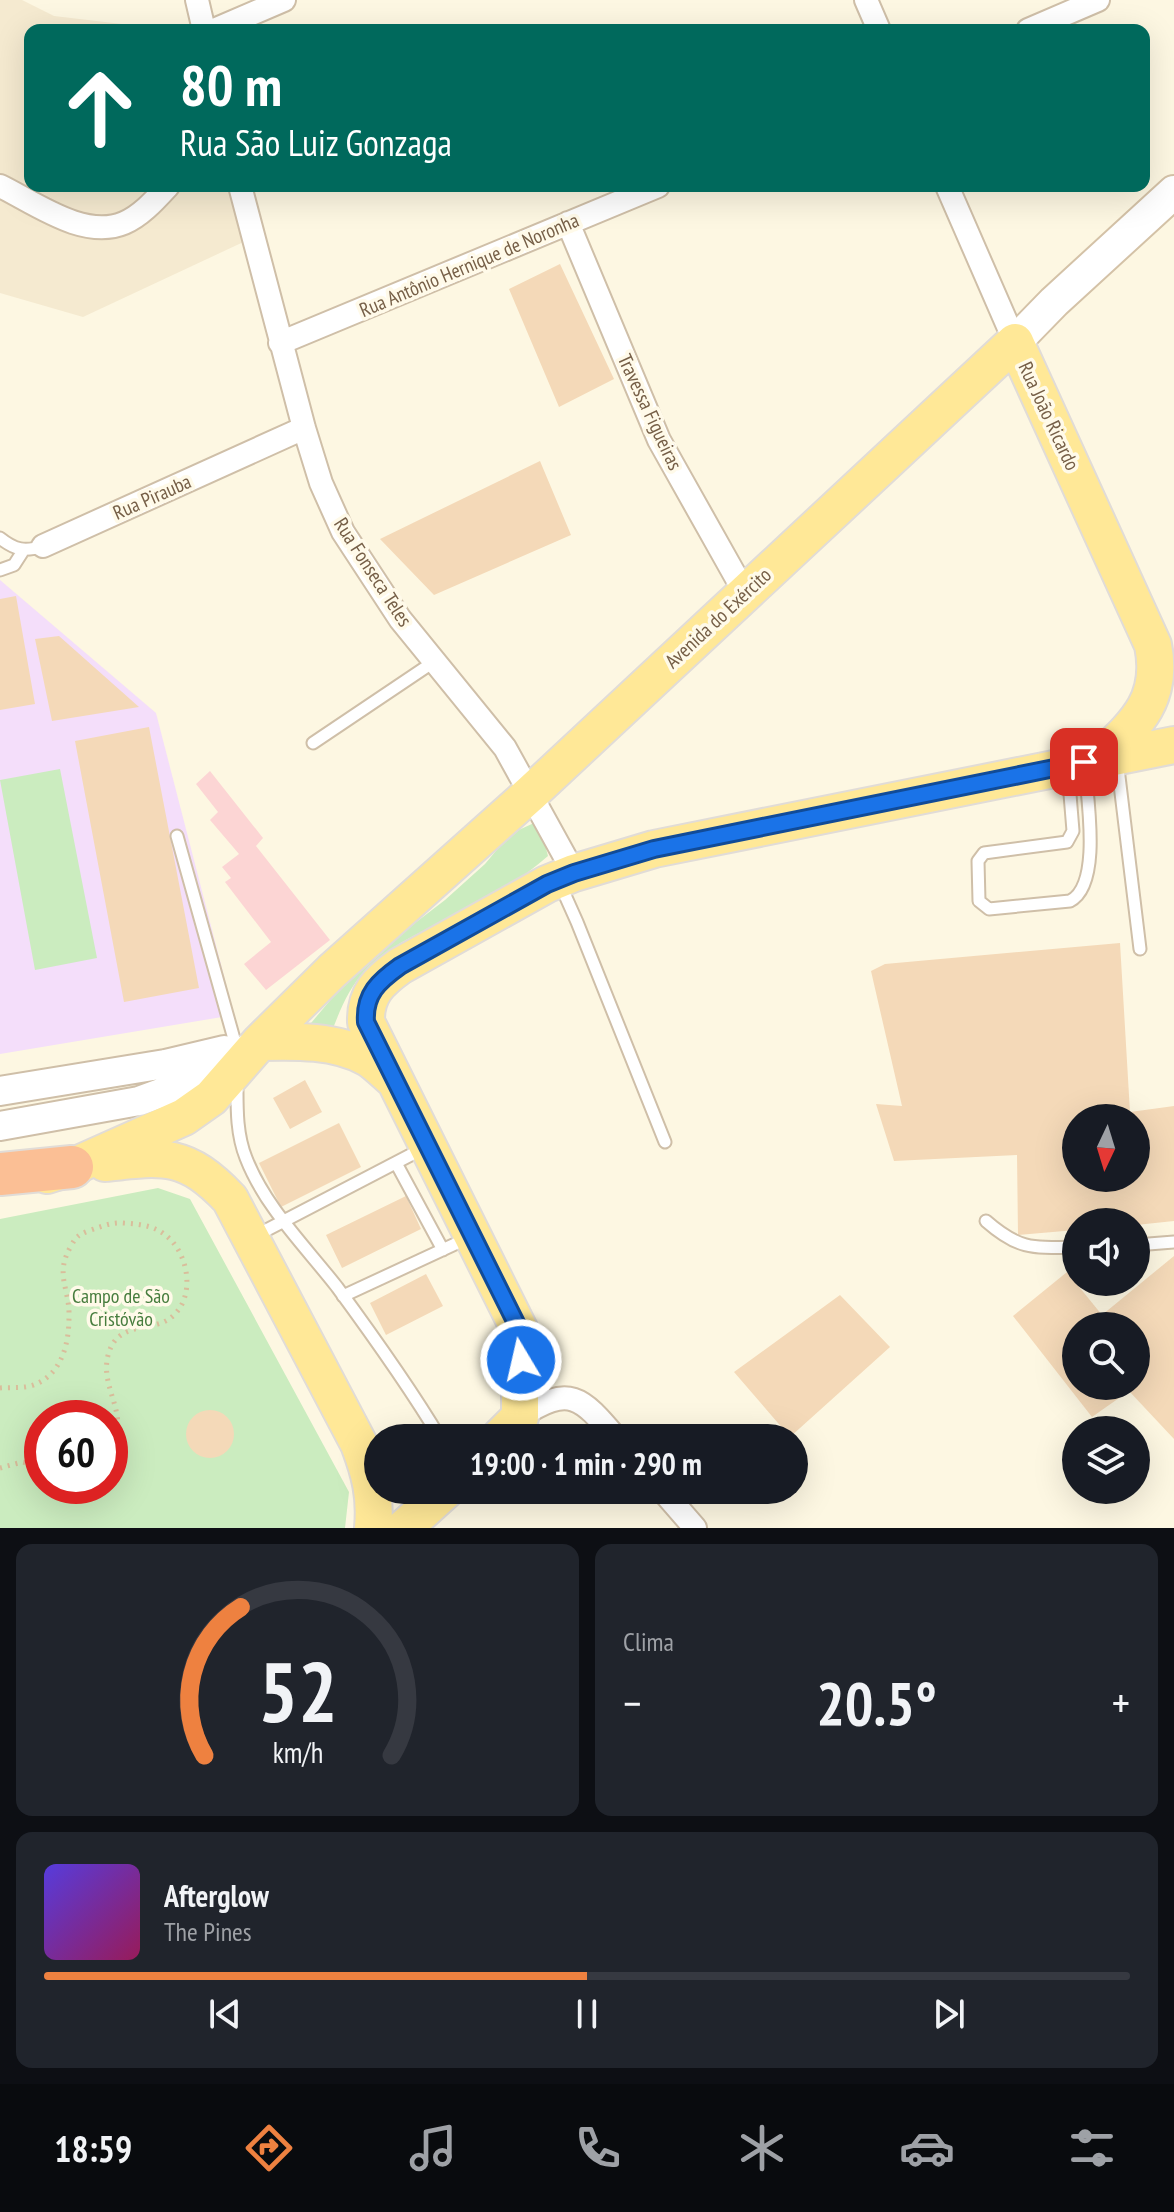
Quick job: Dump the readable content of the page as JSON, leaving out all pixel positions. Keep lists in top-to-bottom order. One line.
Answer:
{"streets":{"main road":["Rua João Ricardo","Avenida do Exército"],"street":["Rua Antônio Hernique de Noronha","Travessa Figueiras","Rua Pirauba","Rua Fonseca Teles"]},"crossings":[["Rua Antônio Hernique de Noronha","Travessa Figueiras"],["Rua Antônio Hernique de Noronha","Rua Fonseca Teles"],["Travessa Figueiras","Avenida do Exército"],["Rua João Ricardo","Avenida do Exército"],["Rua Pirauba","Rua Fonseca Teles"],["Rua Fonseca Teles","Avenida do Exército"]],"parks":["Campo de São Cristóvão"],"north":"bottom","page":{"turn":["80 m","Rua São Luiz Gonzaga"],"limit":"60","trip":"19:00 · 1 min · 290 m","tile":"Clima","heat":["−","20.5°","+"],"song":["Afterglow","The Pines"],"tabs":"18:59","gauge":["52","km/h"]}}
